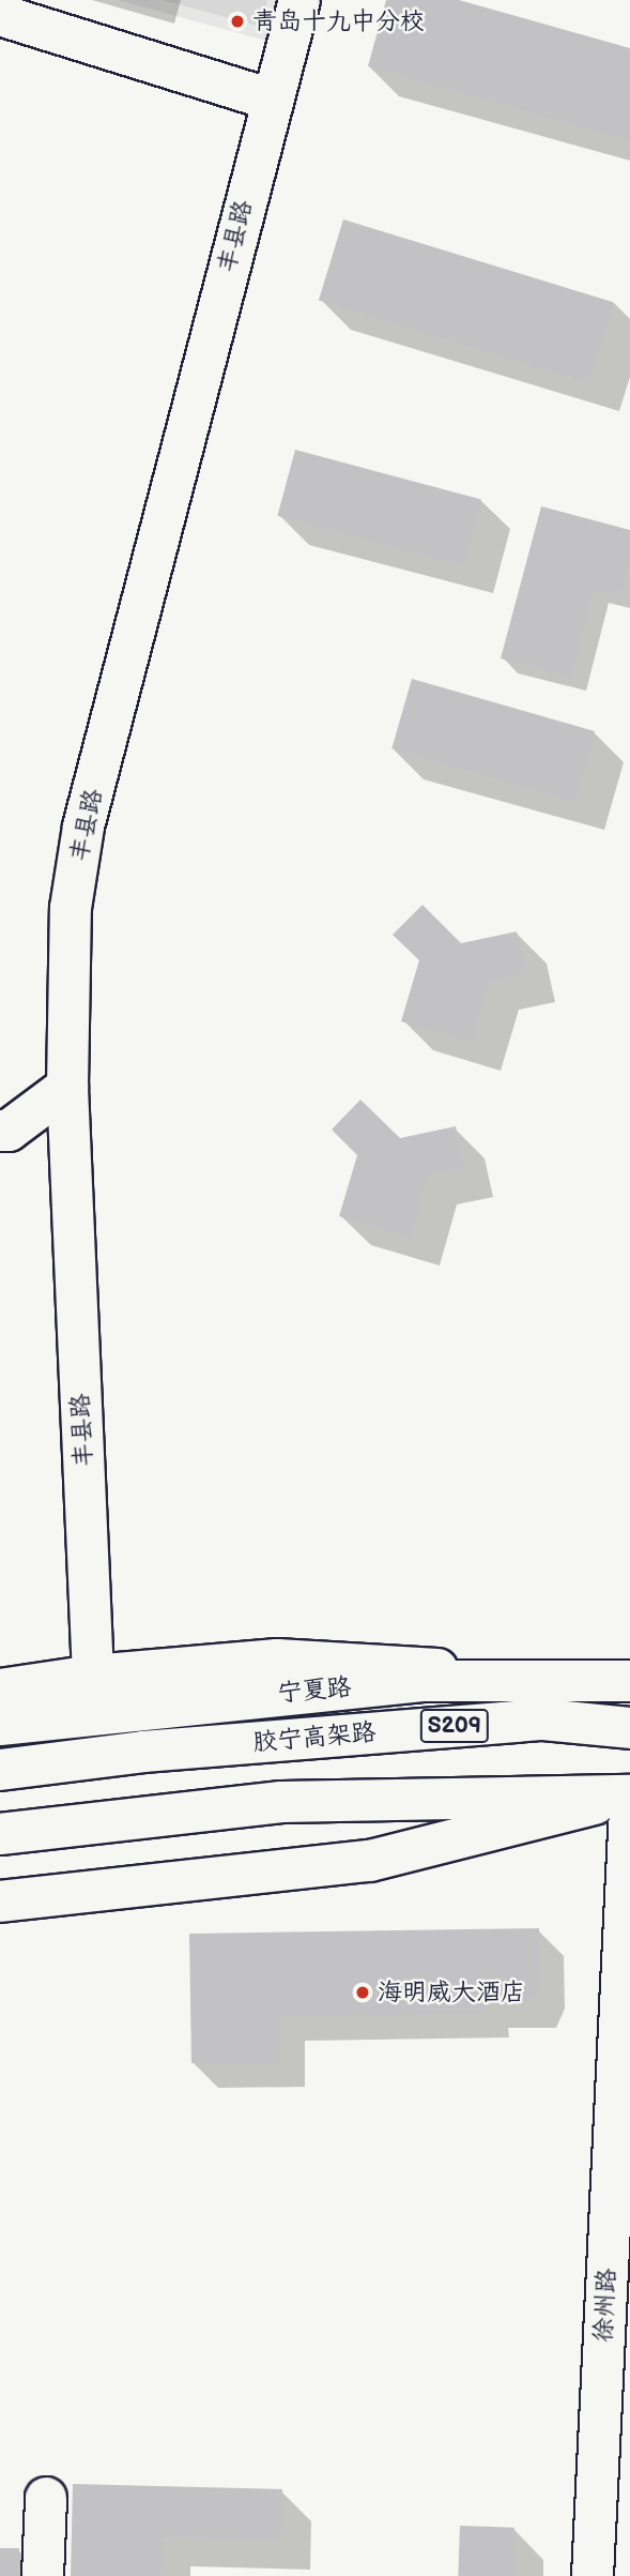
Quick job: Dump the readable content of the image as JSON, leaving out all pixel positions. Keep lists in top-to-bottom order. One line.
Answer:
{"streets":{"main road":["丰县路","宁夏路","S209","胶宁高架路","徐州路"]},"places":["青岛十九中分校","海明威大酒店"]}
